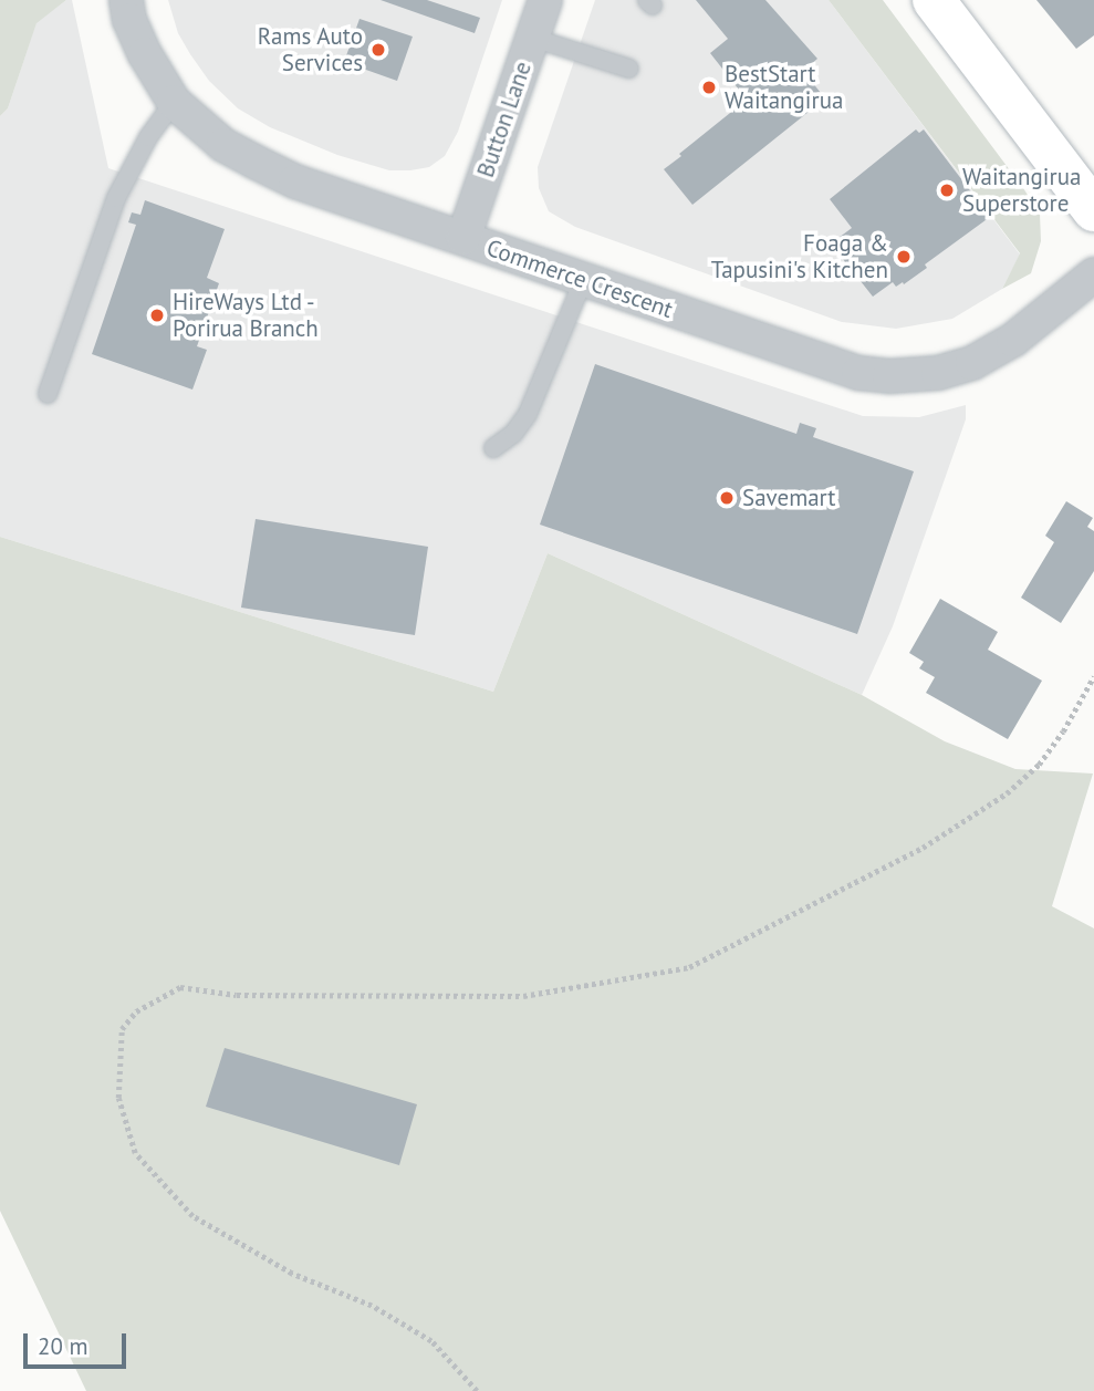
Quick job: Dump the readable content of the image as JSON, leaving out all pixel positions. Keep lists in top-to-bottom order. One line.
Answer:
{"streets":{"street":["Button Lane","Commerce Crescent"]},"crossings":[["Button Lane","Commerce Crescent"]],"places":["Rams Auto Services","BestStart Waitangirua","Waitangirua Superstore","Foaga & Tapusini's Kitchen","HireWays Ltd - Porirua Branch","Savemart"],"scale_bar":"20 m"}
